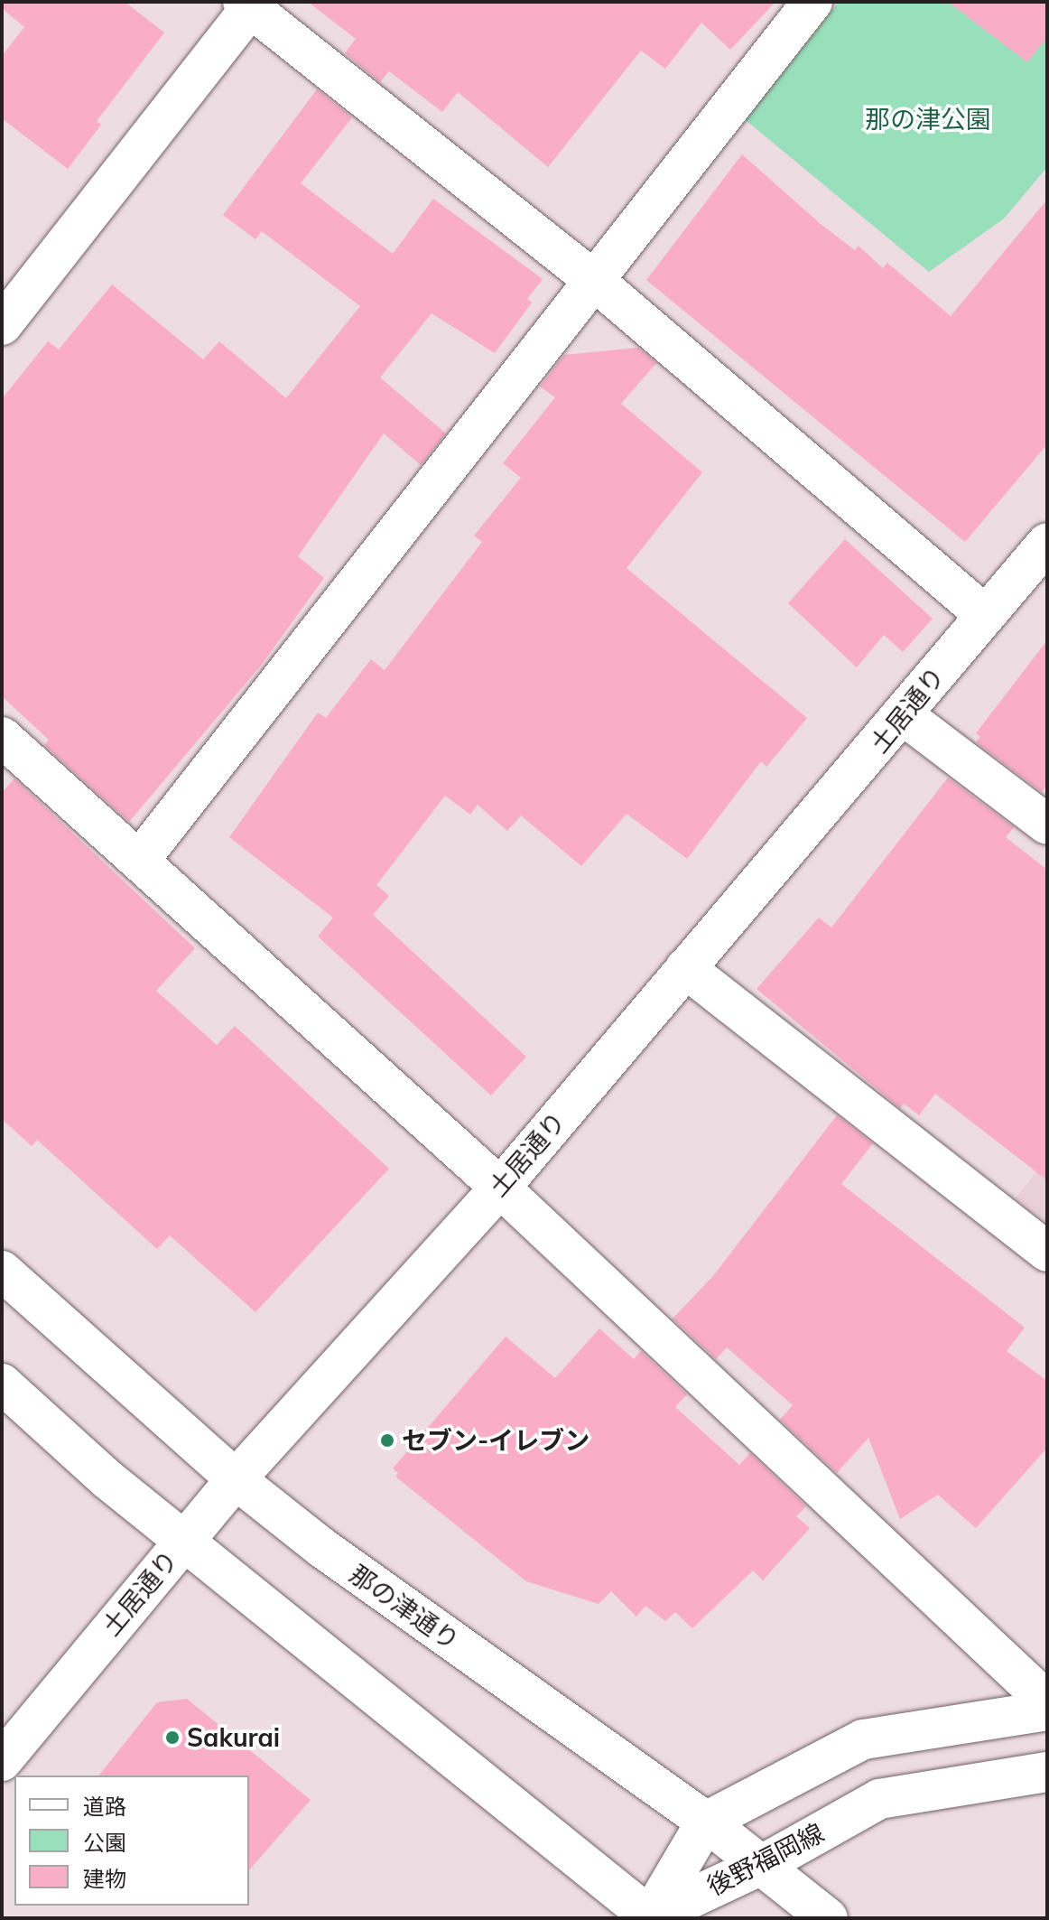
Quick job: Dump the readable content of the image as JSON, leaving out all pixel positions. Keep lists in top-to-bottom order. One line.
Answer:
{"streets":{"street":["土居通り","那の津通り","後野福岡線"]},"crossings":[["土居通り","那の津通り"],["那の津通り","後野福岡線"]],"parks":["那の津公園"],"places":["セブン-イレブン","Sakurai"],"legend":["道路","公園","建物"]}
